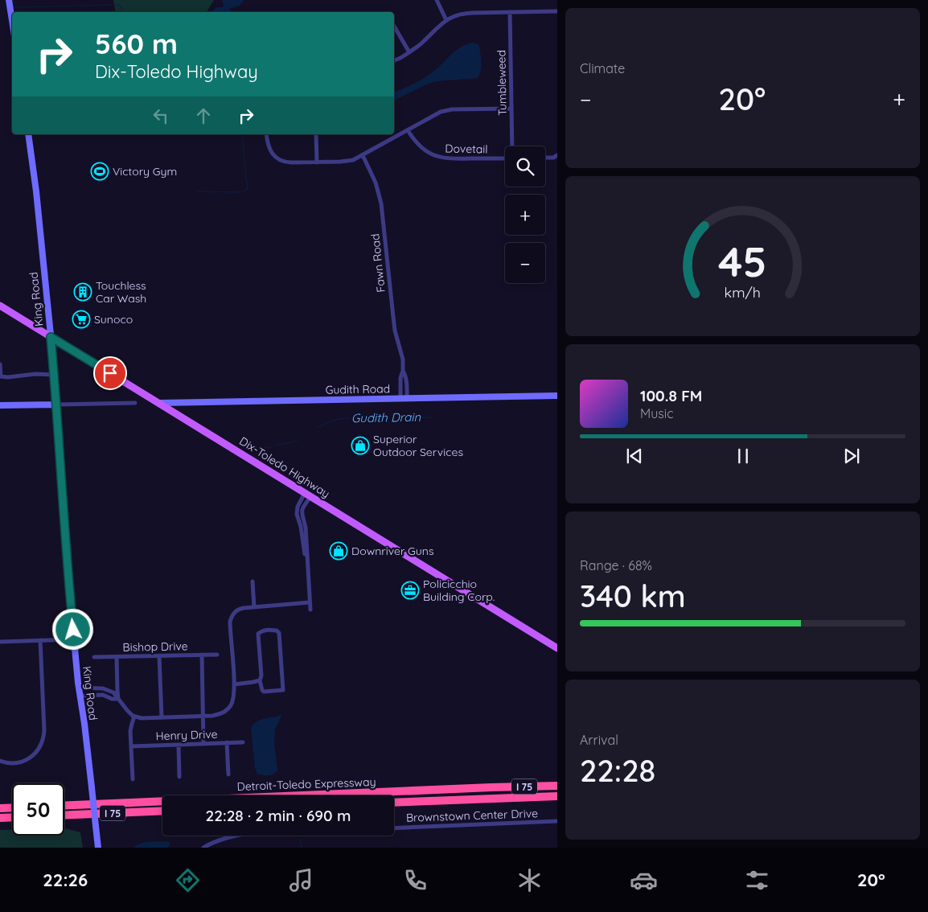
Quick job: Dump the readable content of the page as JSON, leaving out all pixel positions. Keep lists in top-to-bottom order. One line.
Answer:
{"streets":{"highway":["Detroit-Toledo Expressway","I 75"],"main road":["King Road","Gudith Road","Dix-Toledo Highway"],"street":["Tumbleweed","Dovetail","Fawn Road","Bishop Drive","Henry Drive","Brownstown Center Drive"]},"crossings":[["Fawn Road","Gudith Road"],["King Road","Dix-Toledo Highway"],["Gudith Road","Dix-Toledo Highway"]],"water":["Gudith Drain"],"places":{"sports":["Victory Gym"],"building":["Touchless Car Wash"],"supermarket":["Sunoco"],"shop":["Superior Outdoor Services","Downriver Guns"],"office":["Policicchio Building Corp."]},"page":{"tile":["Climate",["Range · 68%","340 km"],["Arrival","22:28"]],"turn":["560 m","Dix-Toledo Highway"],"heat":["−","20°","+"],"map_buttons":["+","−"],"song":["100.8 FM","Music"],"limit":"50","trip":"22:28 · 2 min · 690 m","tabs":["22:26","20°"],"gauge":["45","km/h"]}}
